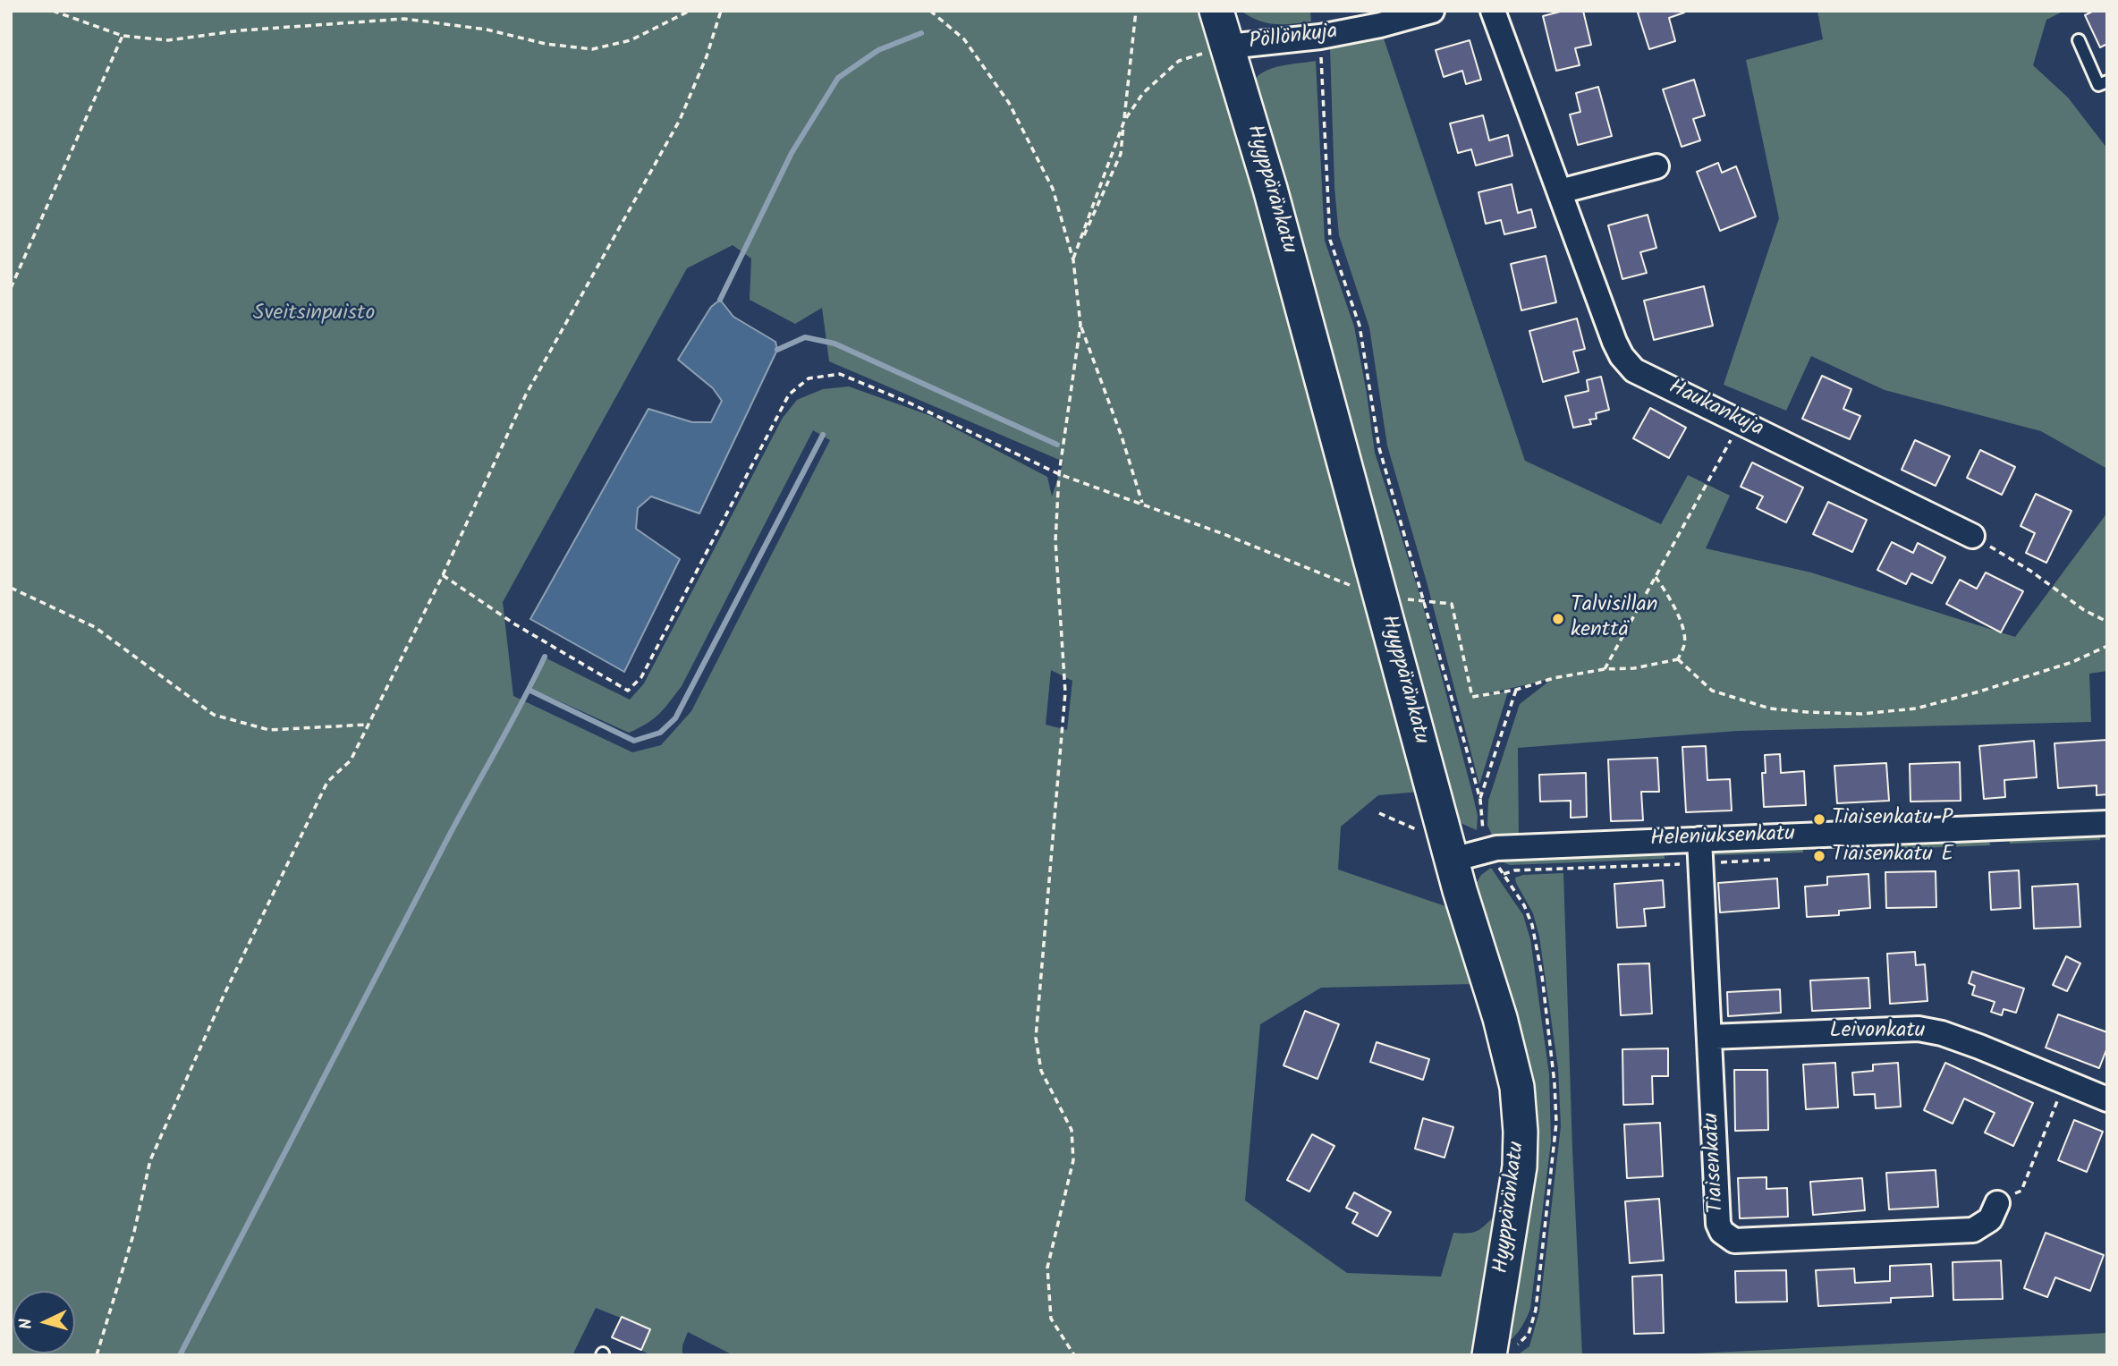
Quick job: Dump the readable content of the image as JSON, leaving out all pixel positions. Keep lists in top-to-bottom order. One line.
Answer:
{"streets":{"street":["Pöllönkuja","Hyyppäränkatu","Haukankuja","Heleniuksenkatu","Leivonkatu","Tiaisenkatu"]},"crossings":[["Pöllönkuja","Hyyppäränkatu"],["Hyyppäränkatu","Heleniuksenkatu"],["Heleniuksenkatu","Tiaisenkatu"],["Leivonkatu","Tiaisenkatu"]],"parks":["Sveitsinpuisto"],"places":["Talvisillan kenttä","Tiaisenkatu P","Tiaisenkatu E"],"north":"left"}
